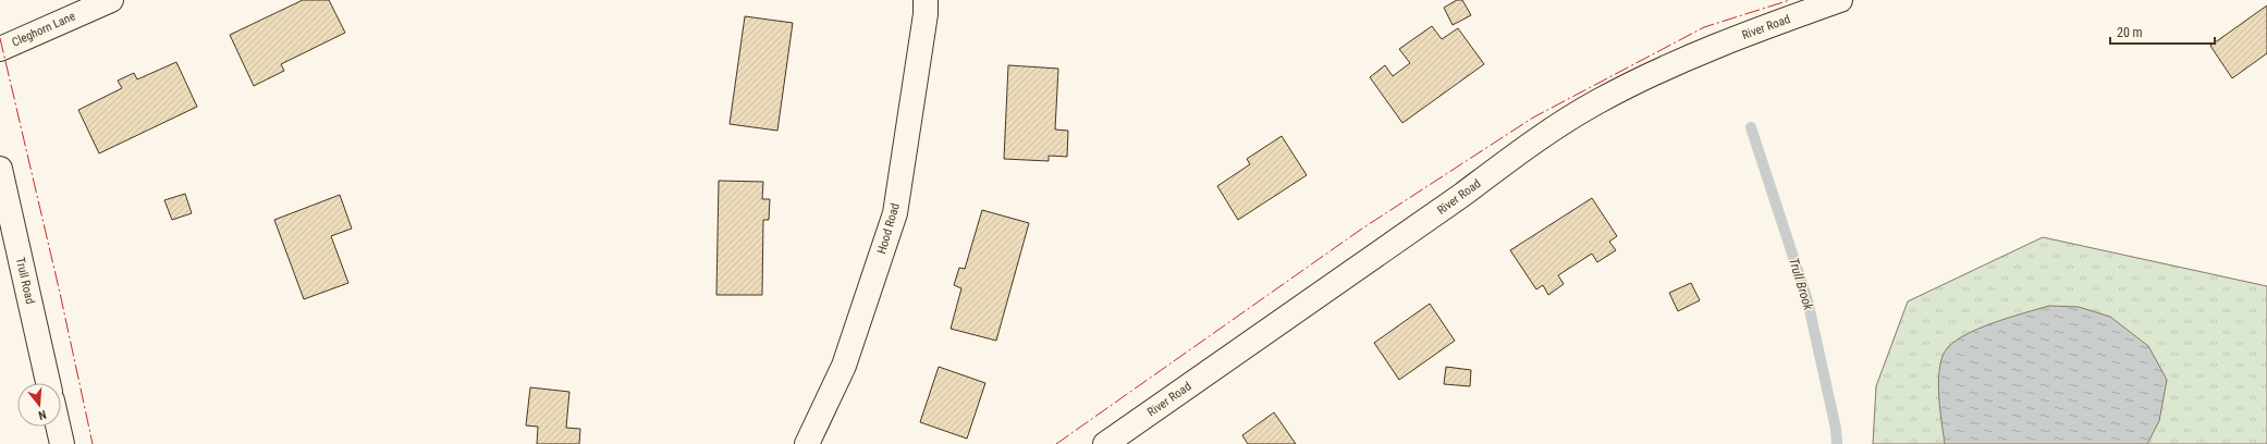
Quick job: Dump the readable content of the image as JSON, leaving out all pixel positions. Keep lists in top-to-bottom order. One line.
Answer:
{"streets":{"street":["River Road","Cleghorn Lane","Hood Road","Trull Road"]},"water":["Trull Brook"],"scale_bar":"20 m","north":"bottom"}
